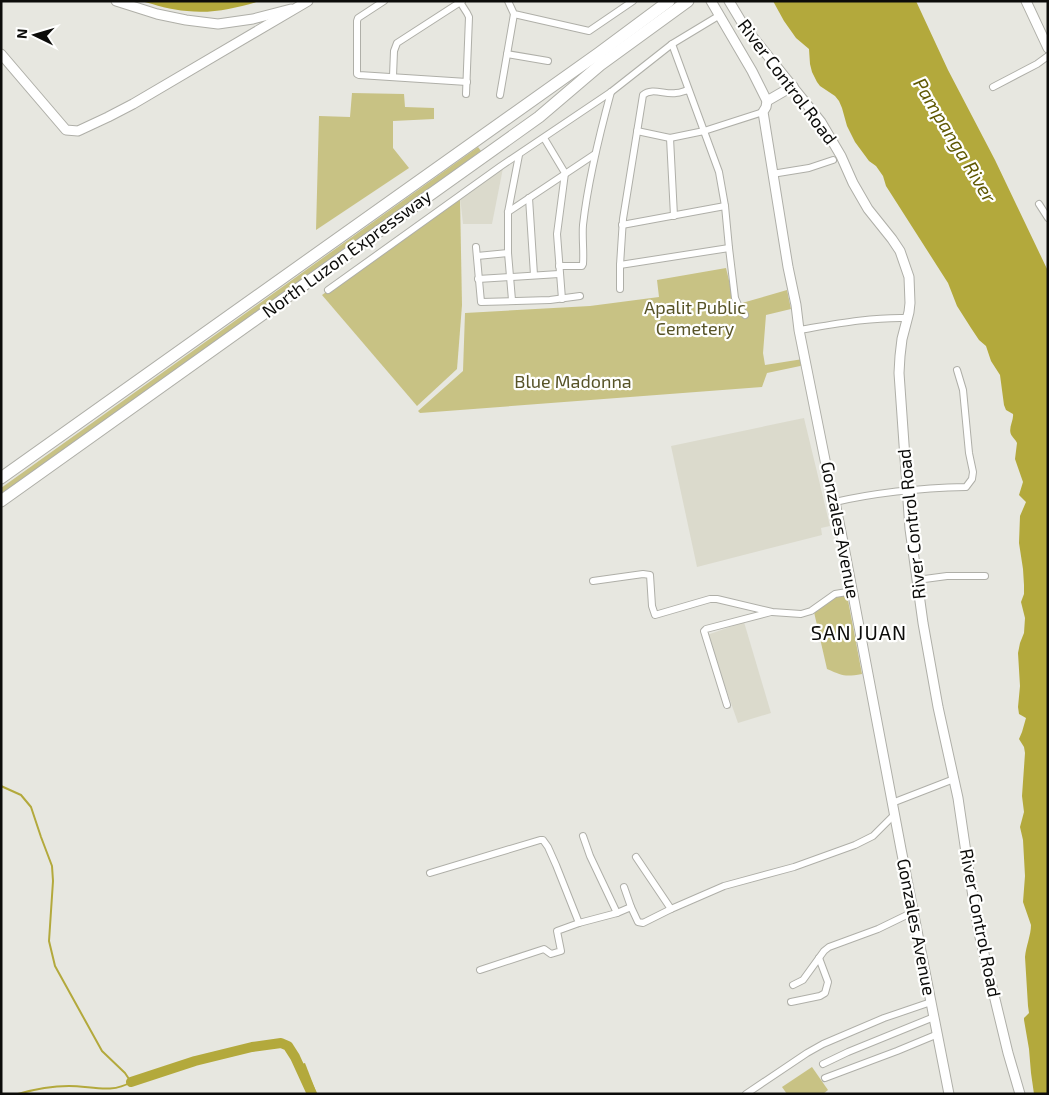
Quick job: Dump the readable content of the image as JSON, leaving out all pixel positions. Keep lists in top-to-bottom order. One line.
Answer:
{"streets":{"highway":["North Luzon Expressway"],"street":["River Control Road","Gonzales Avenue"]},"districts":["SAN JUAN"],"water":["Pampanga River"],"parks":["Apalit Public Cemetery","Blue Madonna"],"north":"left"}
